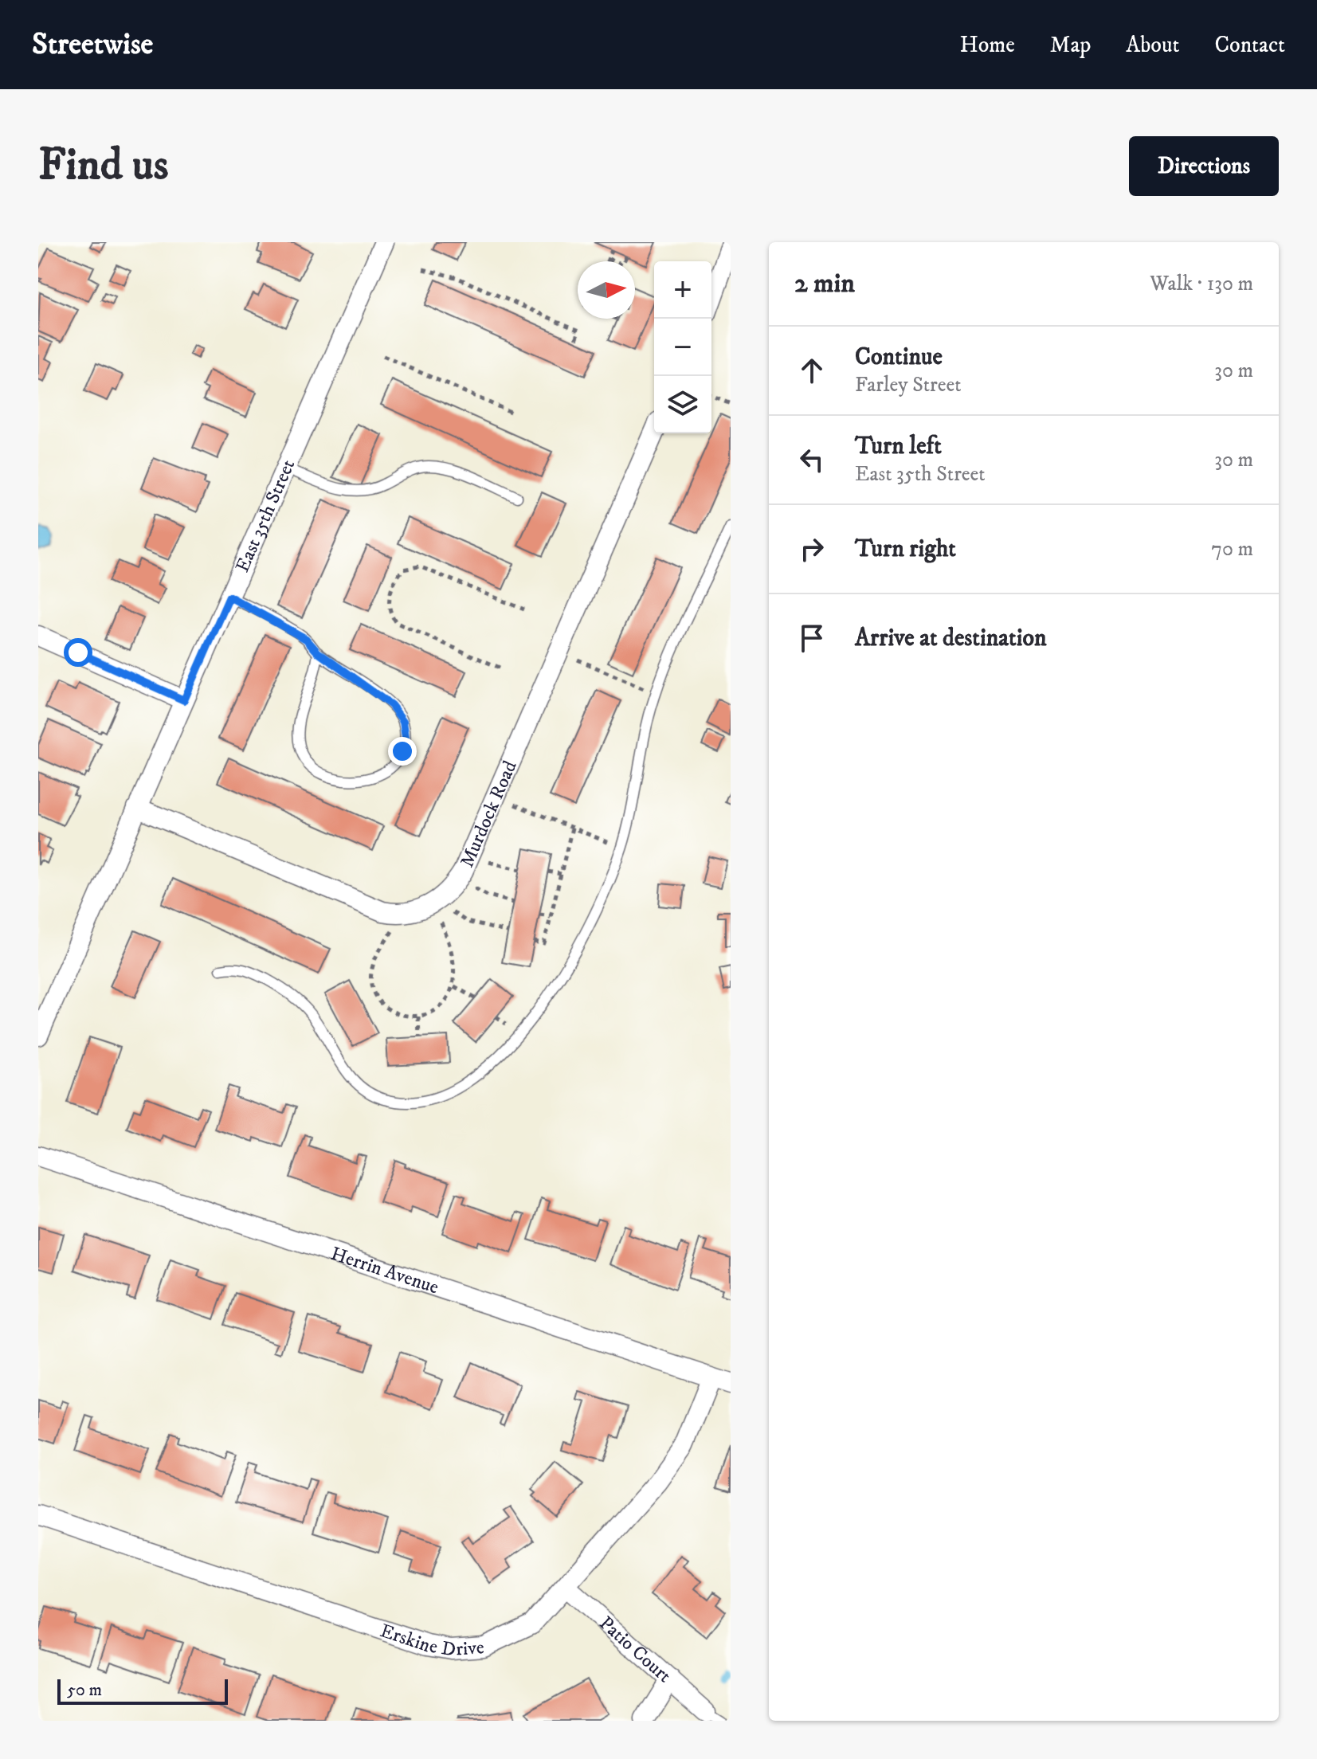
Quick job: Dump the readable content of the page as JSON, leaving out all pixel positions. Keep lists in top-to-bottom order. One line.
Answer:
{"streets":{"street":["East 35th Street","Murdock Road","Herrin Avenue","Erskine Drive","Patio Court"]},"crossings":[["East 35th Street","Murdock Road"],["Herrin Avenue","Erskine Drive"],["Erskine Drive","Patio Court"]],"scale_bar":"50 m","north":"right","page":{"header":"Streetwise","nav":["Home","Map","About","Contact"],"buttons":"Directions","title":"Find us","heading":["2 min","Walk · 130 m"],"map_buttons":["+","−"],"list":[["Continue","Farley Street","30 m"],["Turn left","East 35th Street","30 m"],["Turn right","70 m"],"Arrive at destination"],"scale":"50 m"}}
